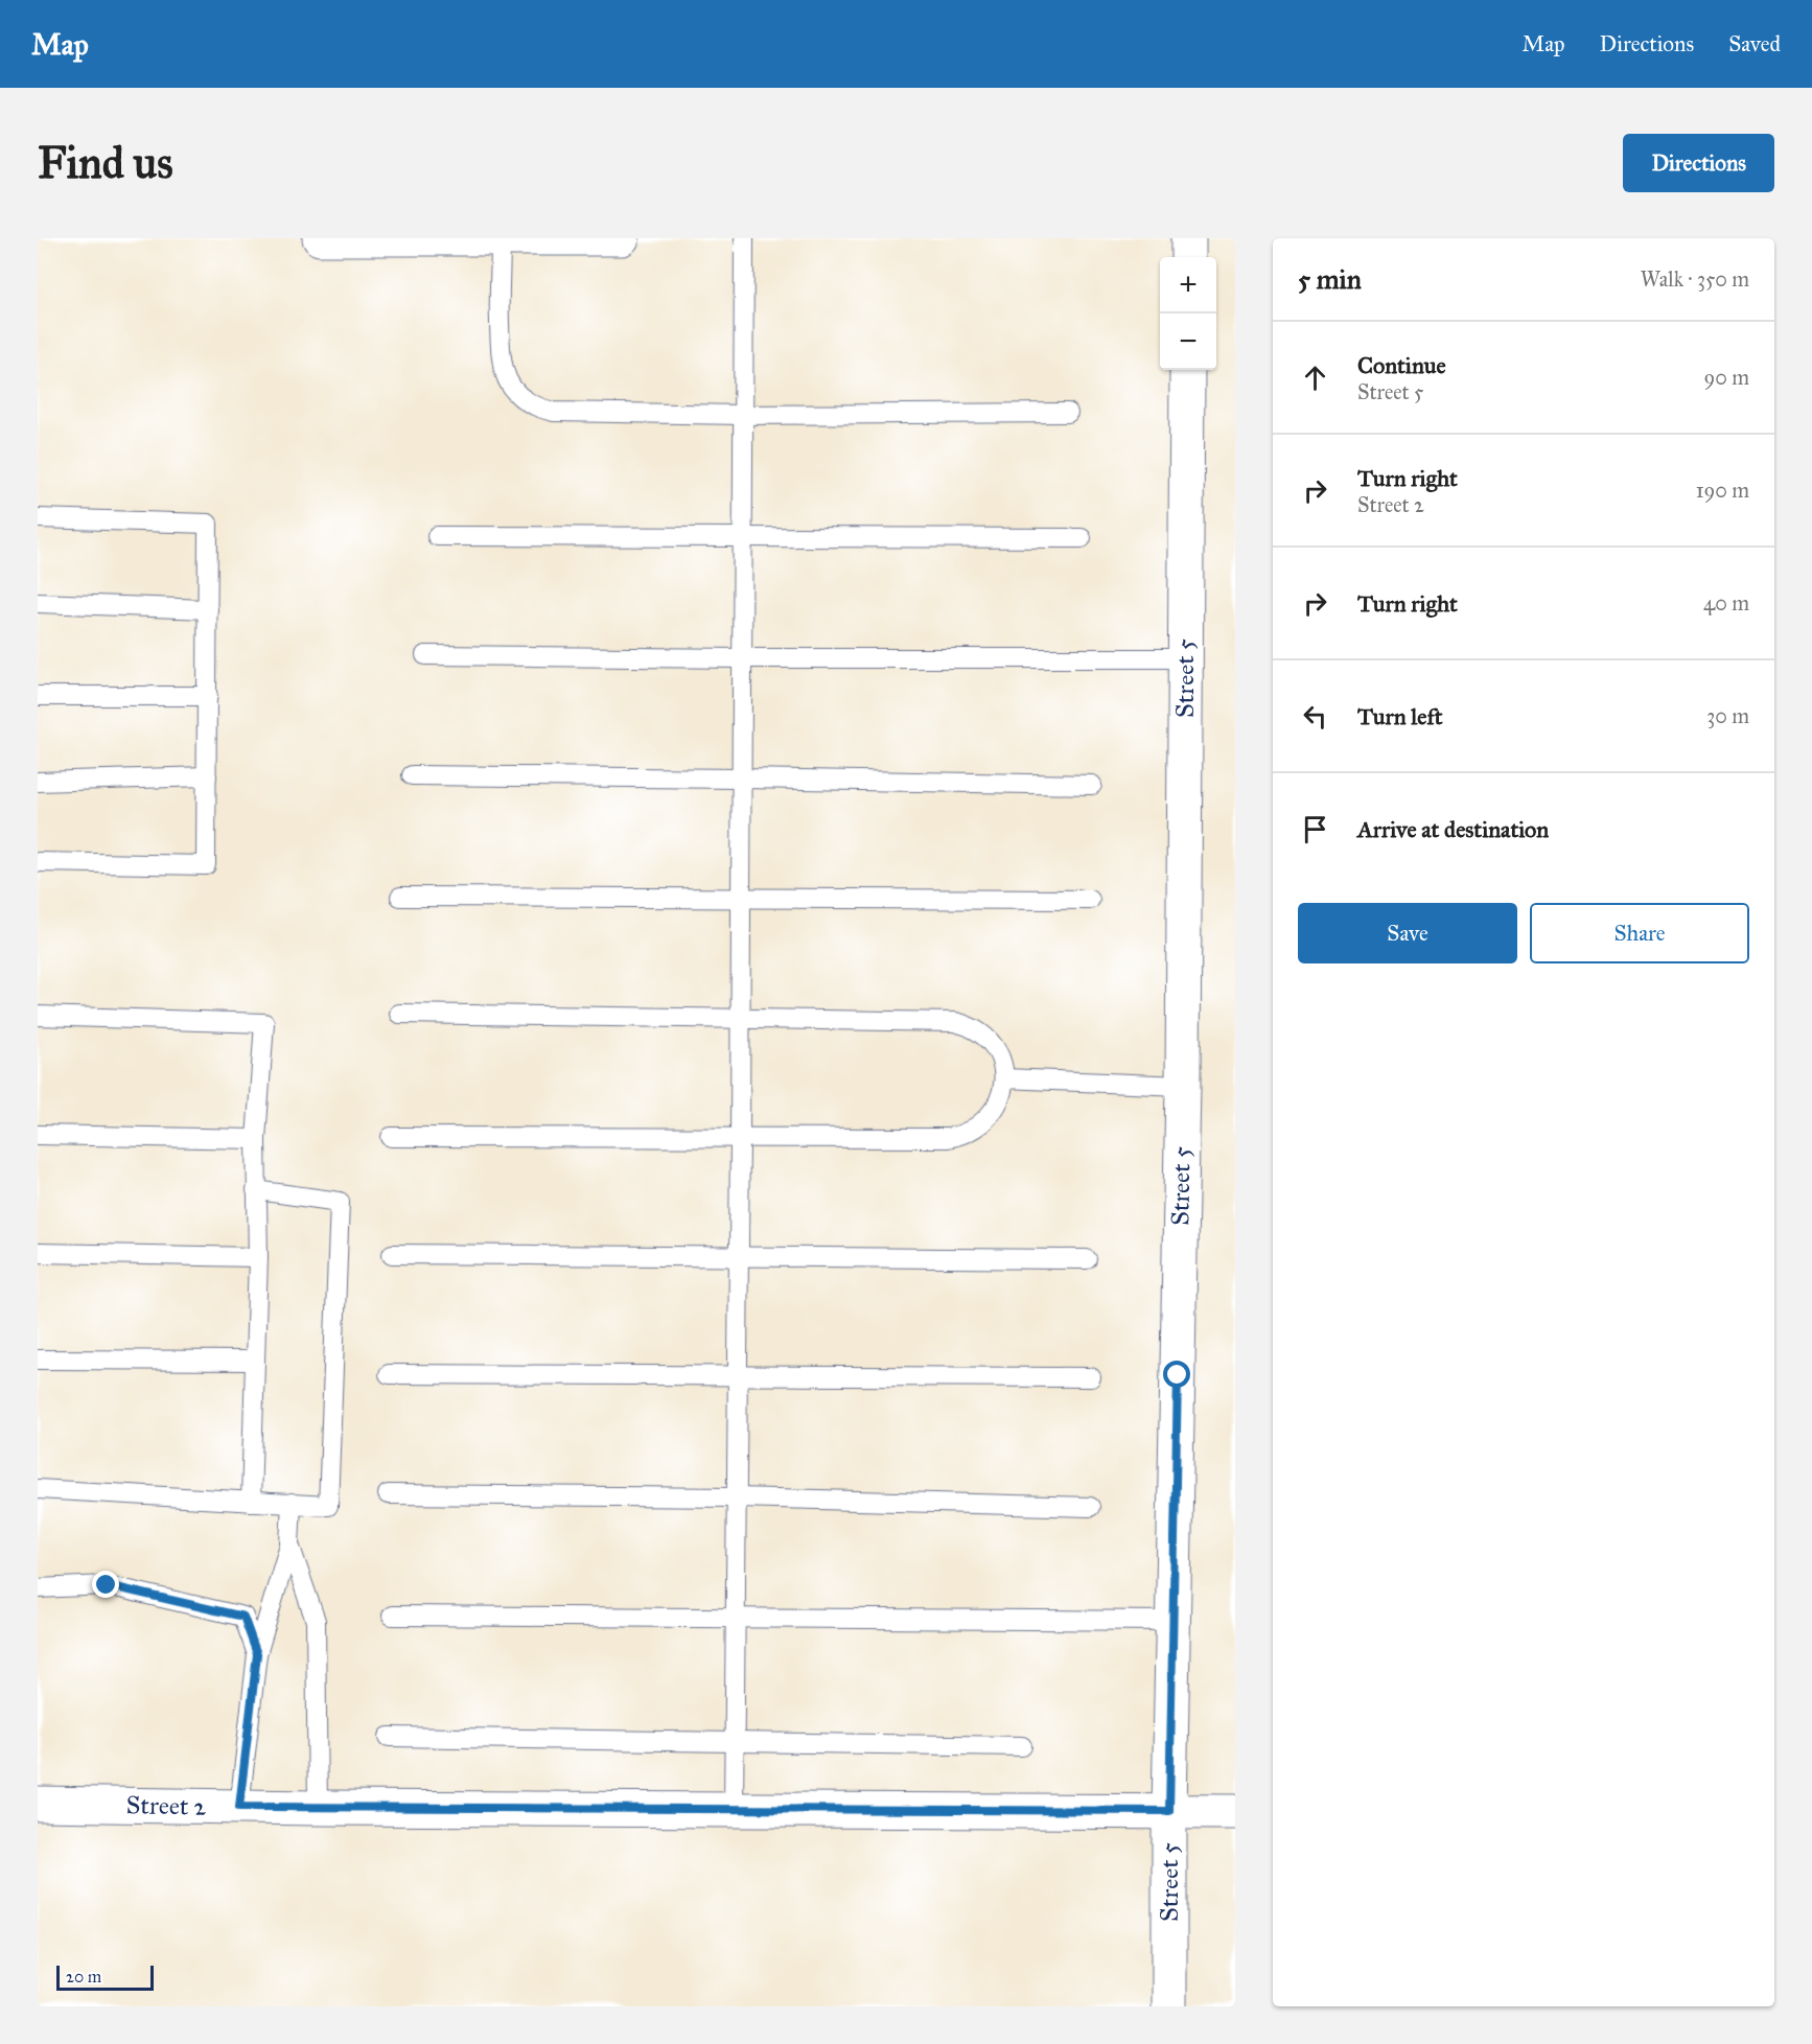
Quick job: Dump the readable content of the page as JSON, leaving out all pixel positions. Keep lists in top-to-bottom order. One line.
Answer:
{"streets":{"street":["Street 5","Street 2"]},"crossings":[["Street 5","Street 2"]],"scale_bar":"20 m","page":{"header":"Map","nav":["Map","Directions","Saved"],"buttons":["Directions",["Save","Share"]],"title":"Find us","heading":["5 min","Walk · 350 m"],"map_buttons":["+","−"],"list":[["Continue","Street 5","90 m"],["Turn right","Street 2","190 m"],["Turn right","40 m"],["Turn left","30 m"],"Arrive at destination"],"scale":"20 m"}}
